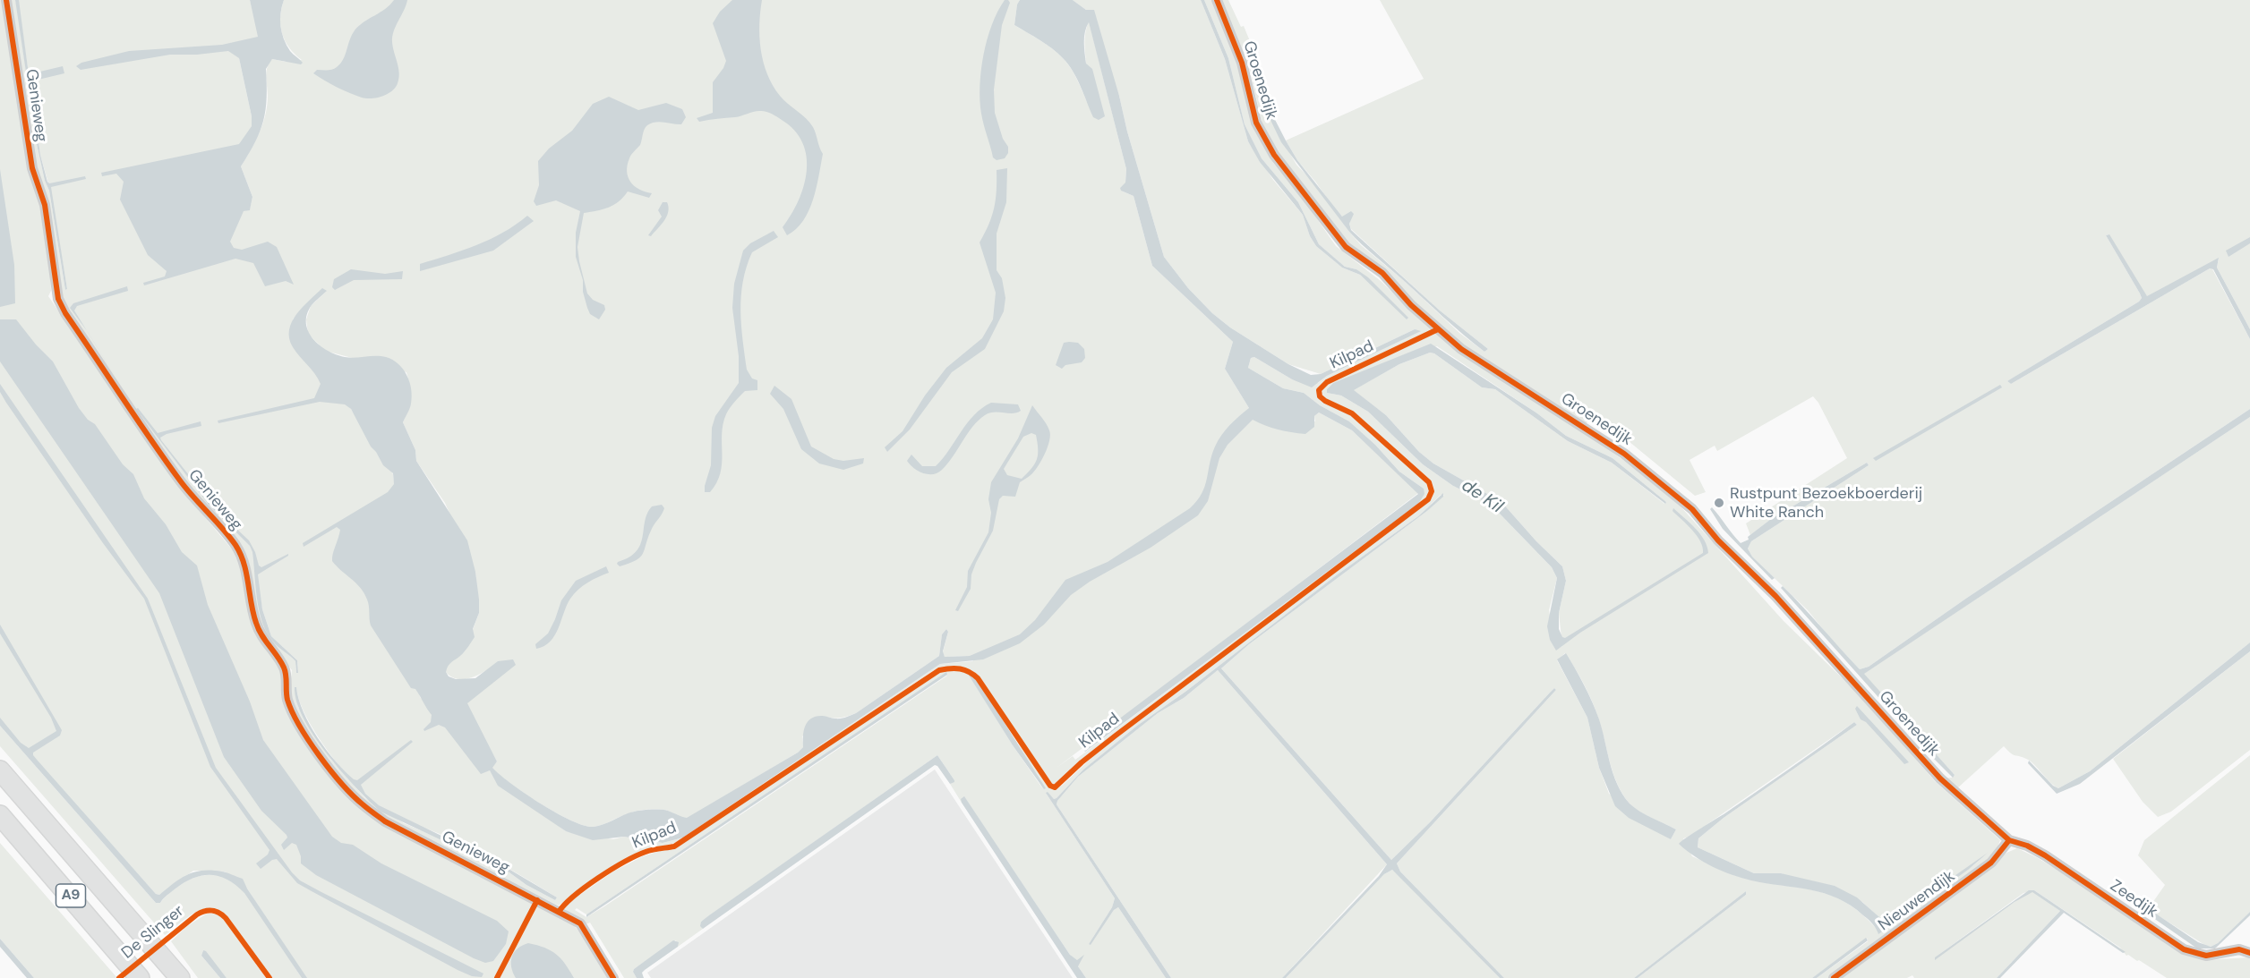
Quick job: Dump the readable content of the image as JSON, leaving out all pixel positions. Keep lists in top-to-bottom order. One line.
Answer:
{"streets":{"highway":["A9"],"street":["Groenedijk","Genieweg","Zeedijk","Nieuwendijk"],"cycle path":["Kilpad","De Slinger"]},"crossings":[["Groenedijk","Zeedijk"],["Groenedijk","Nieuwendijk"],["Zeedijk","Nieuwendijk"]],"water":["de Kil"],"places":["Rustpunt Bezoekboerderij White Ranch"]}
